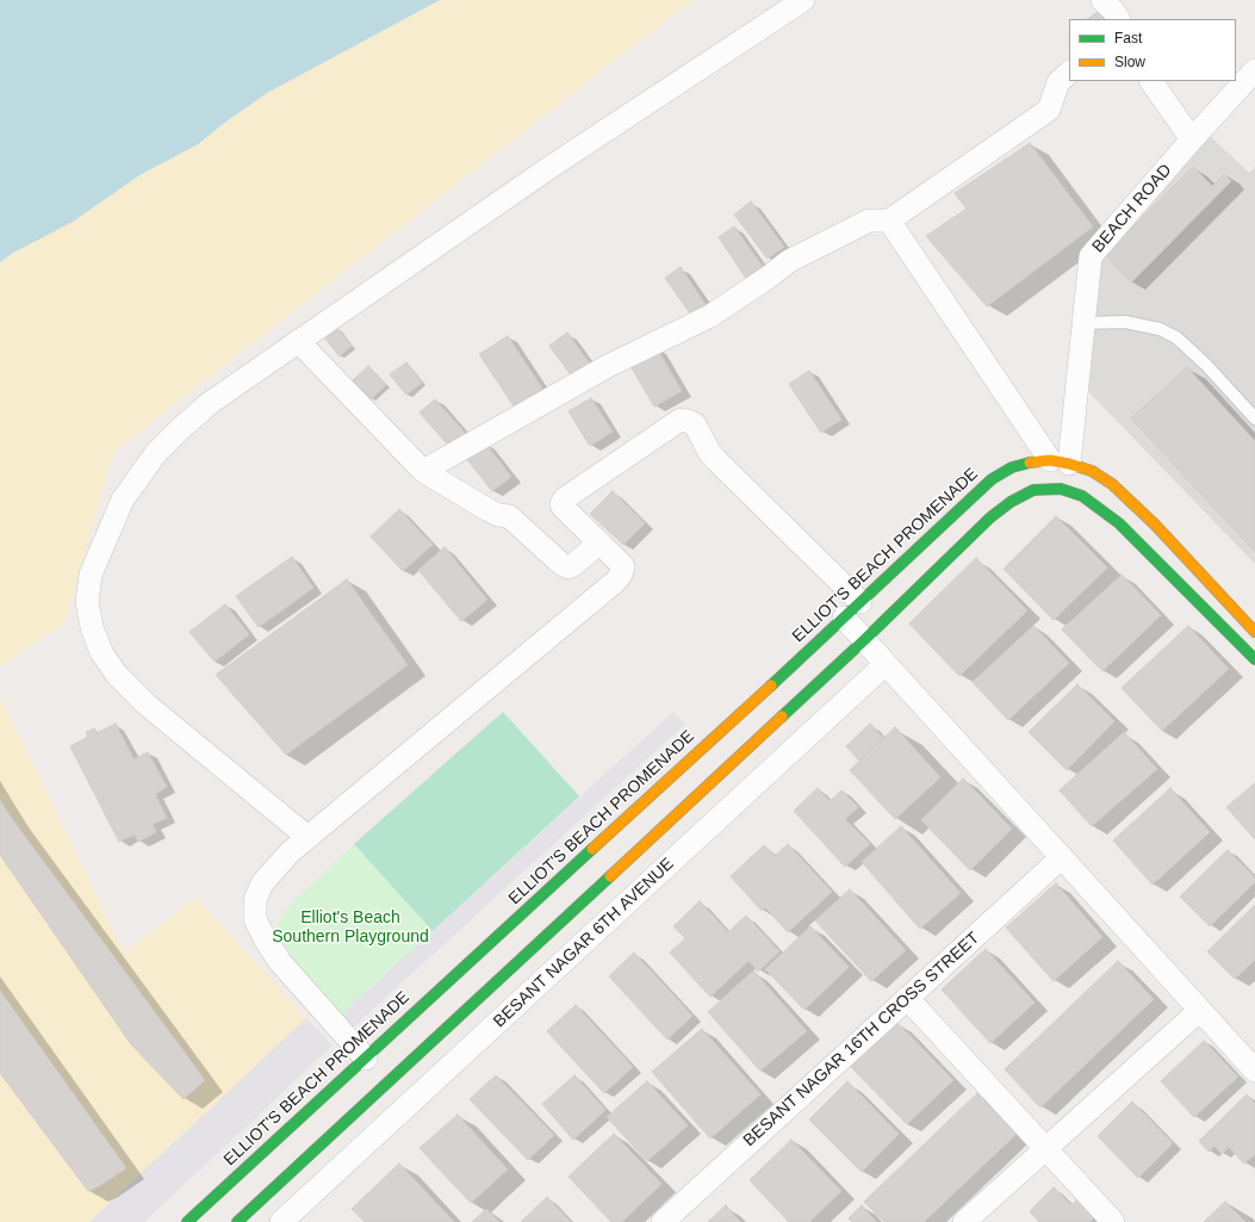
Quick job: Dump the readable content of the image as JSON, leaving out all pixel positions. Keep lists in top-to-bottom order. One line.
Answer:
{"streets":{"street":["BEACH ROAD","ELLIOT'S BEACH PROMENADE","BESANT NAGAR 6TH AVENUE","BESANT NAGAR 16TH CROSS STREET"]},"crossings":[["BEACH ROAD","ELLIOT'S BEACH PROMENADE"]],"parks":["Elliot's Beach Southern Playground"],"legend":["Fast","Slow"]}
